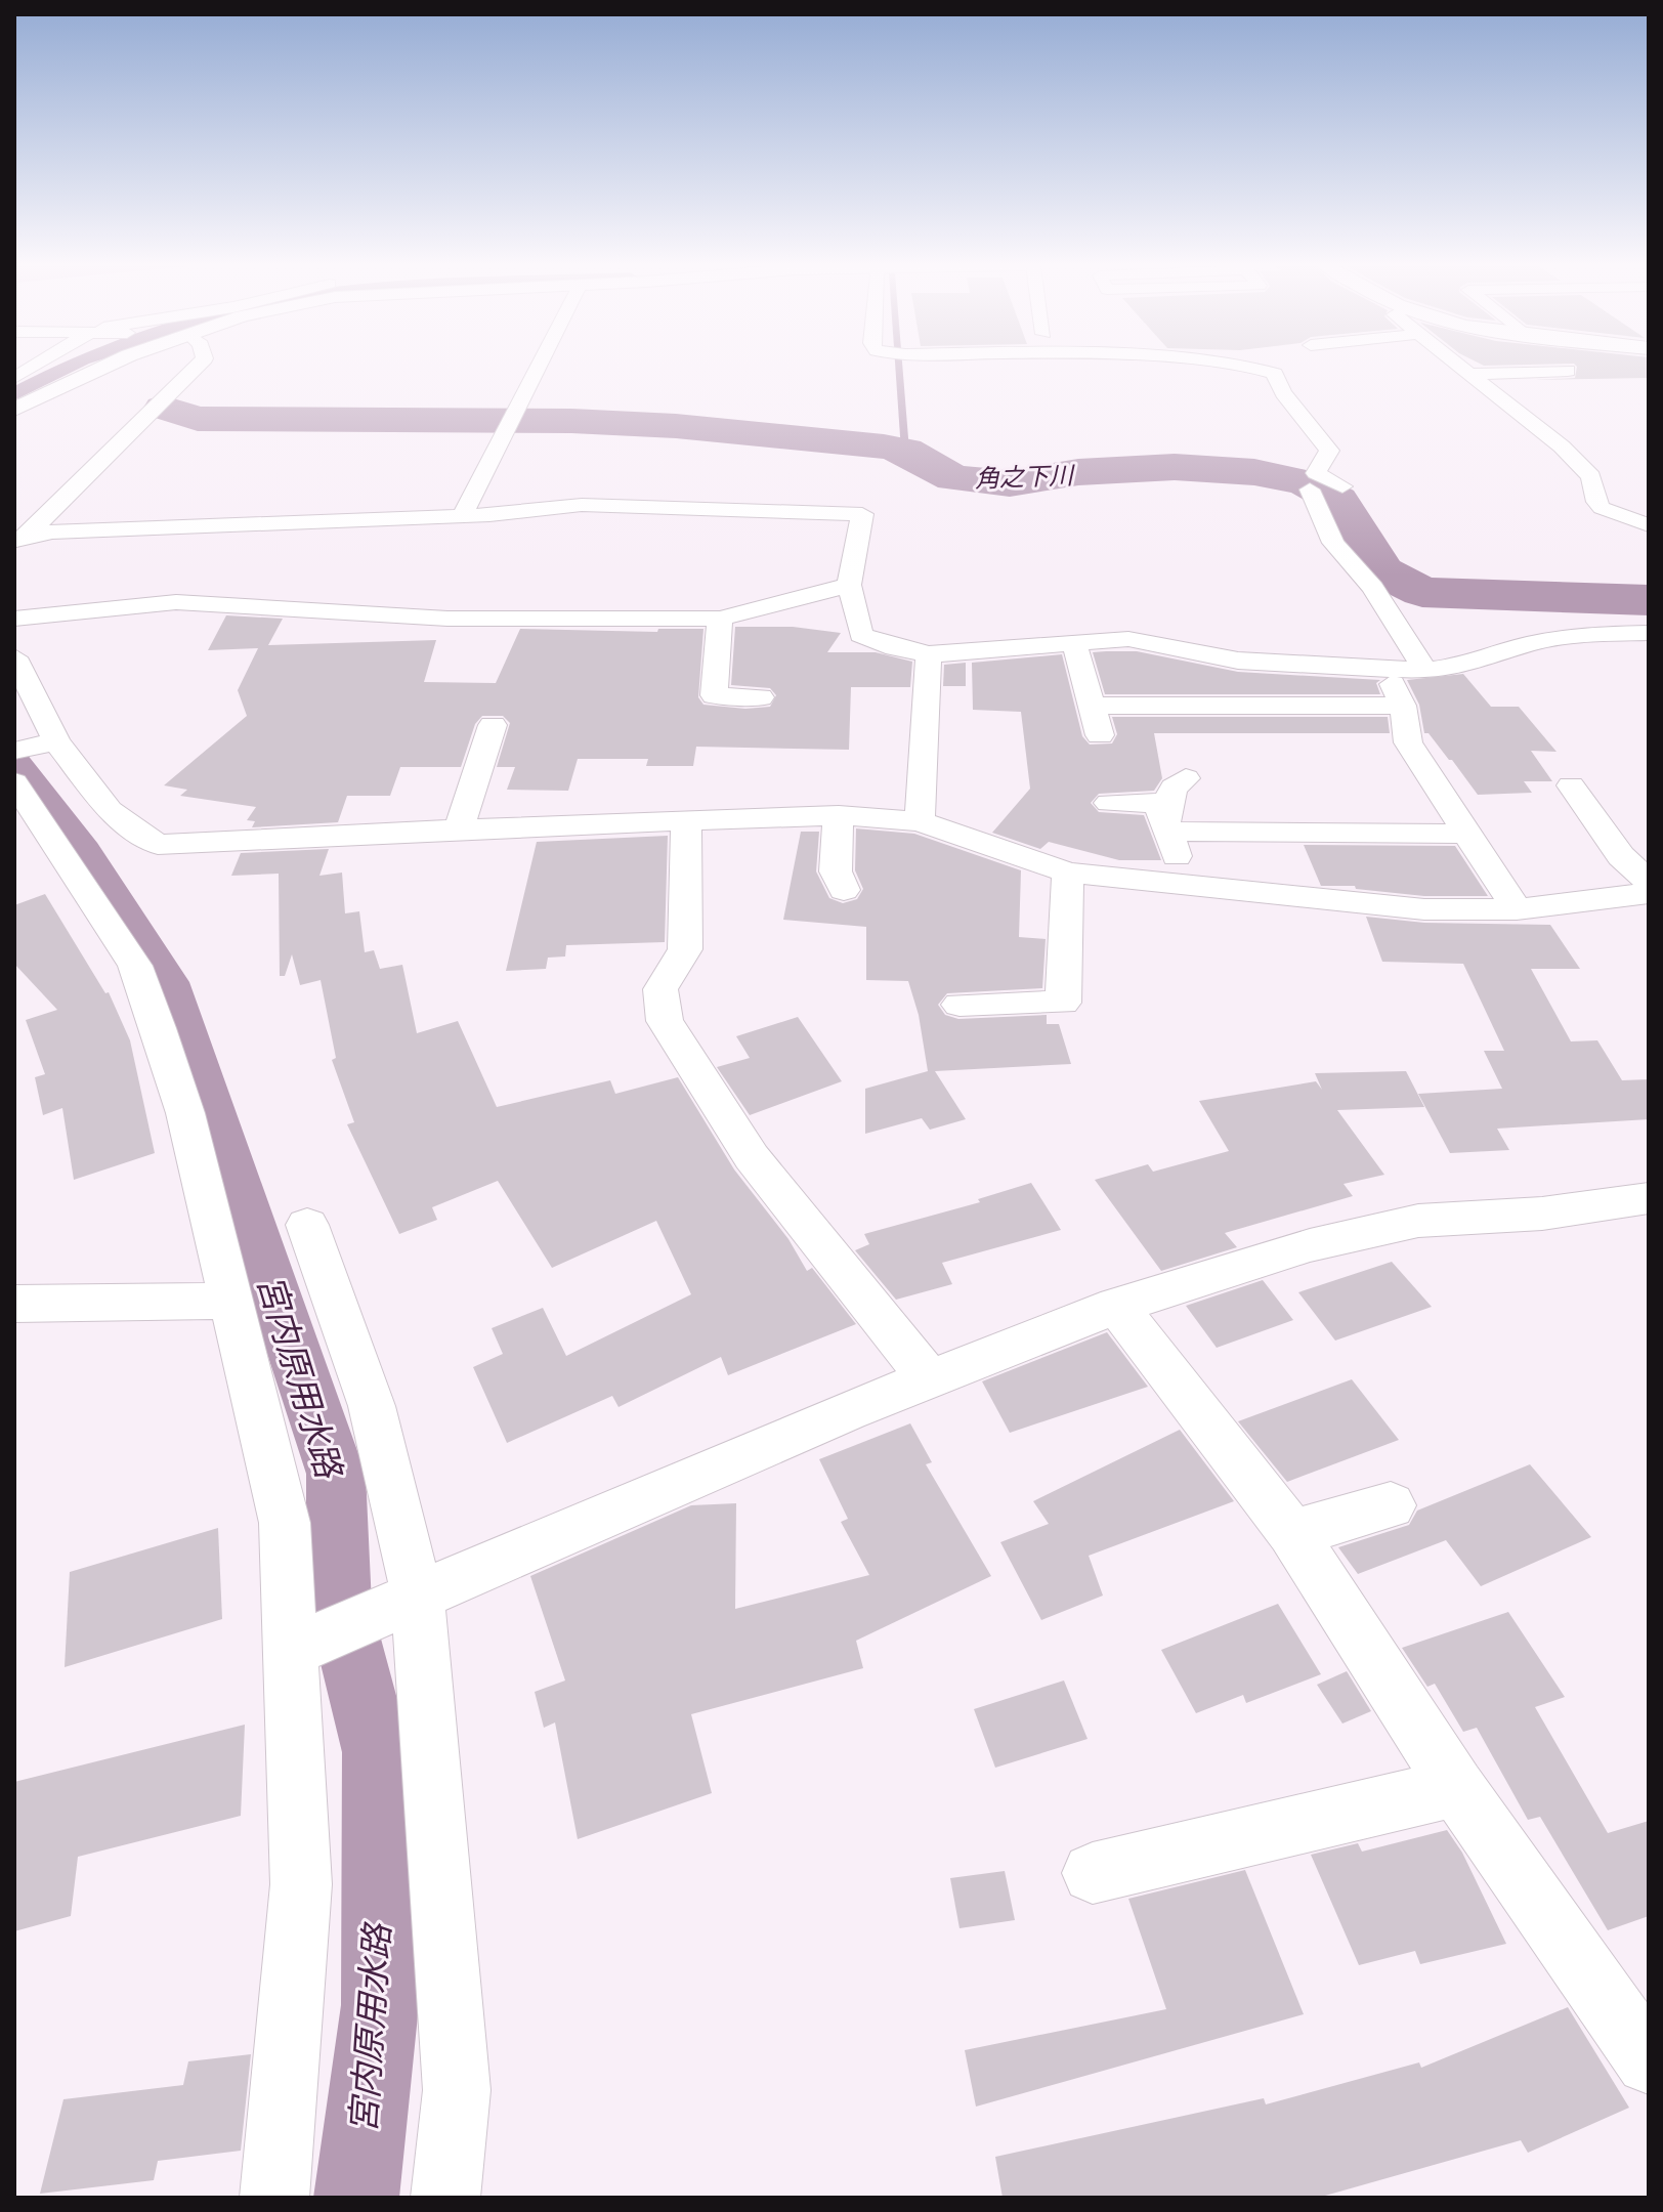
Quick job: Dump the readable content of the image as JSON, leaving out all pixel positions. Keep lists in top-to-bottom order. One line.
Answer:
{"water":["角之下川","宮内原用水路"]}
